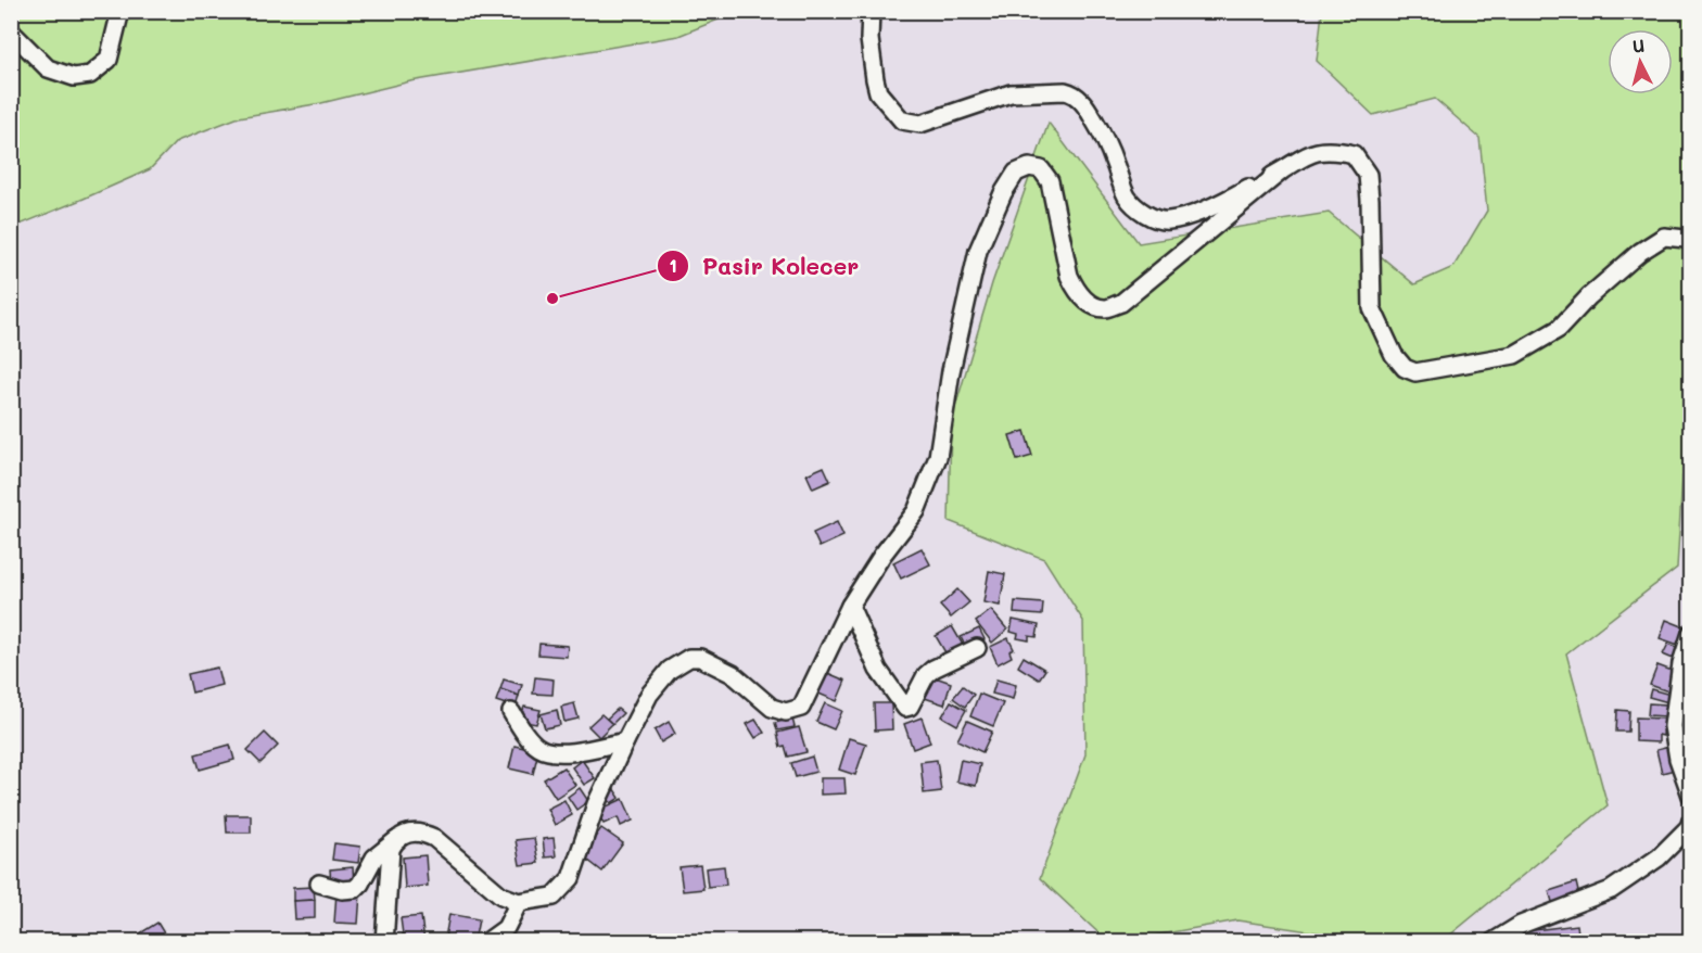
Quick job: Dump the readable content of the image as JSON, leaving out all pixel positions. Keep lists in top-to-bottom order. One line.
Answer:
{"places":["Pasir Kolecer"],"north":"top"}
